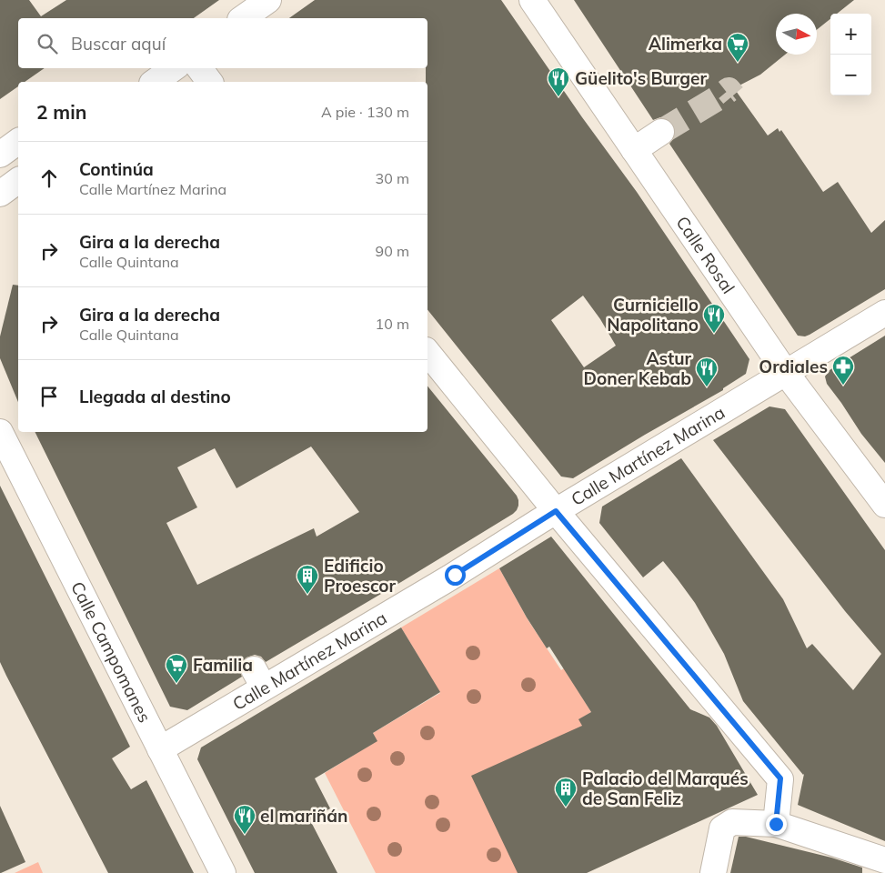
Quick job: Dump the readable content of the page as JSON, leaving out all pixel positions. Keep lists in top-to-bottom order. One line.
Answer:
{"streets":{"street":["Calle Rosal","Calle Martínez Marina","Calle Campomanes"]},"crossings":[["Calle Rosal","Calle Martínez Marina"],["Calle Martínez Marina","Calle Campomanes"]],"places":{"supermarket":["Alimerka","Familia"],"restaurant":["Güelito's Burger","Curniciello Napolitano","Astur Doner Kebab","el mariñán"],"pharmacy":["Ordiales"],"building":["Edificio Proescor","Palacio del Marqués de San Feliz"]},"north":"right","page":{"map_buttons":["+","−"],"search":"Buscar aquí","heading":["2 min","A pie · 130 m"],"list":[["Continúa","Calle Martínez Marina","30 m"],["Gira a la derecha","Calle Quintana","90 m"],["Gira a la derecha","Calle Quintana","10 m"],"Llegada al destino"]}}
